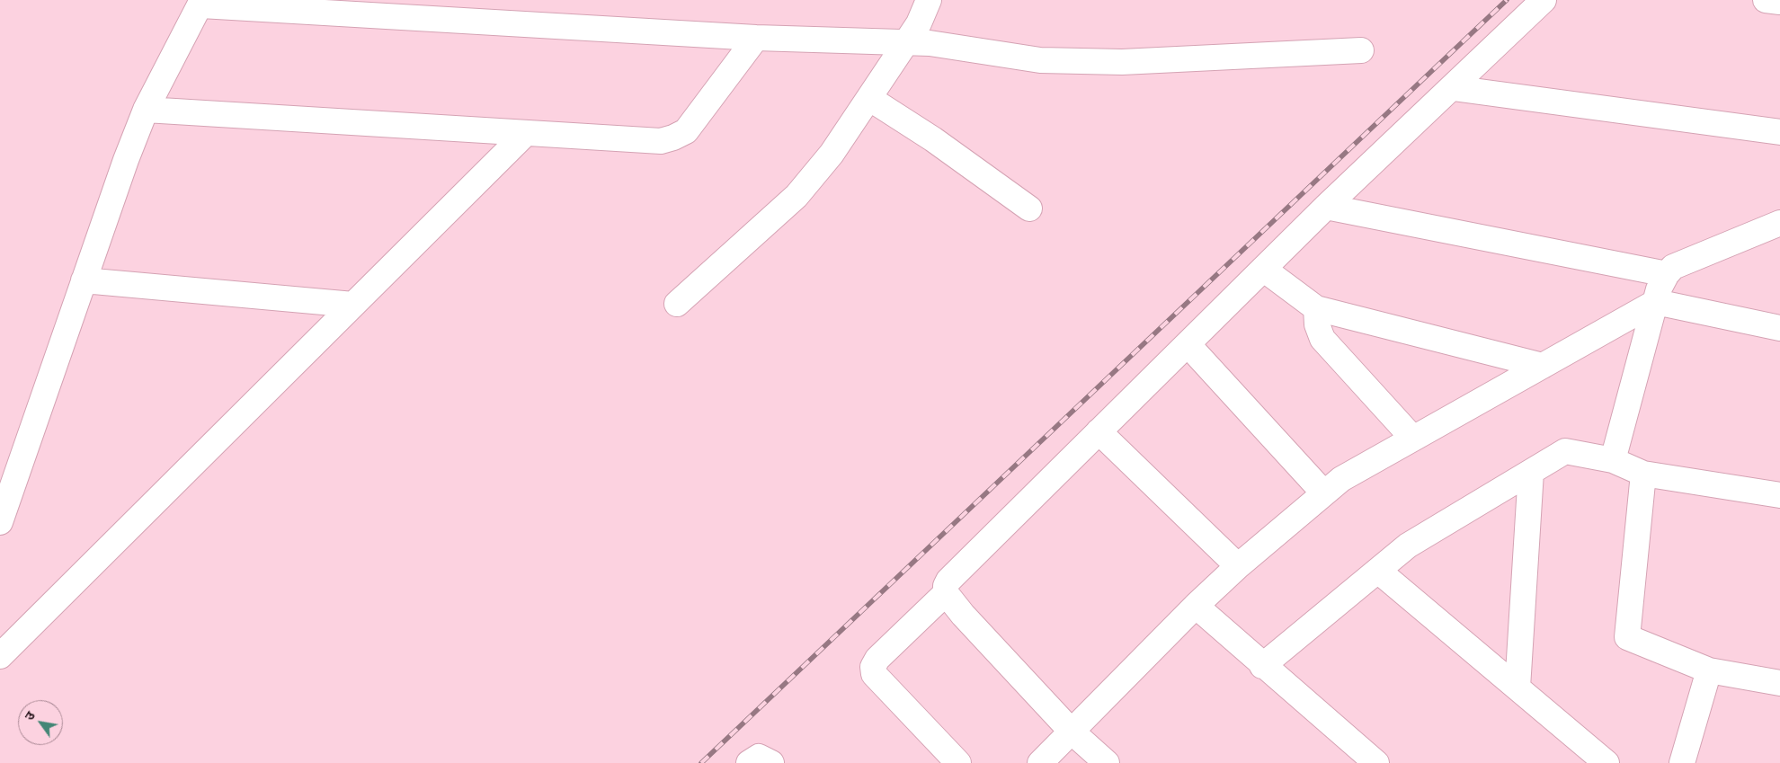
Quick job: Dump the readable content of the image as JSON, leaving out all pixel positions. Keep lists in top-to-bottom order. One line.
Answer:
{"north":"top left"}
